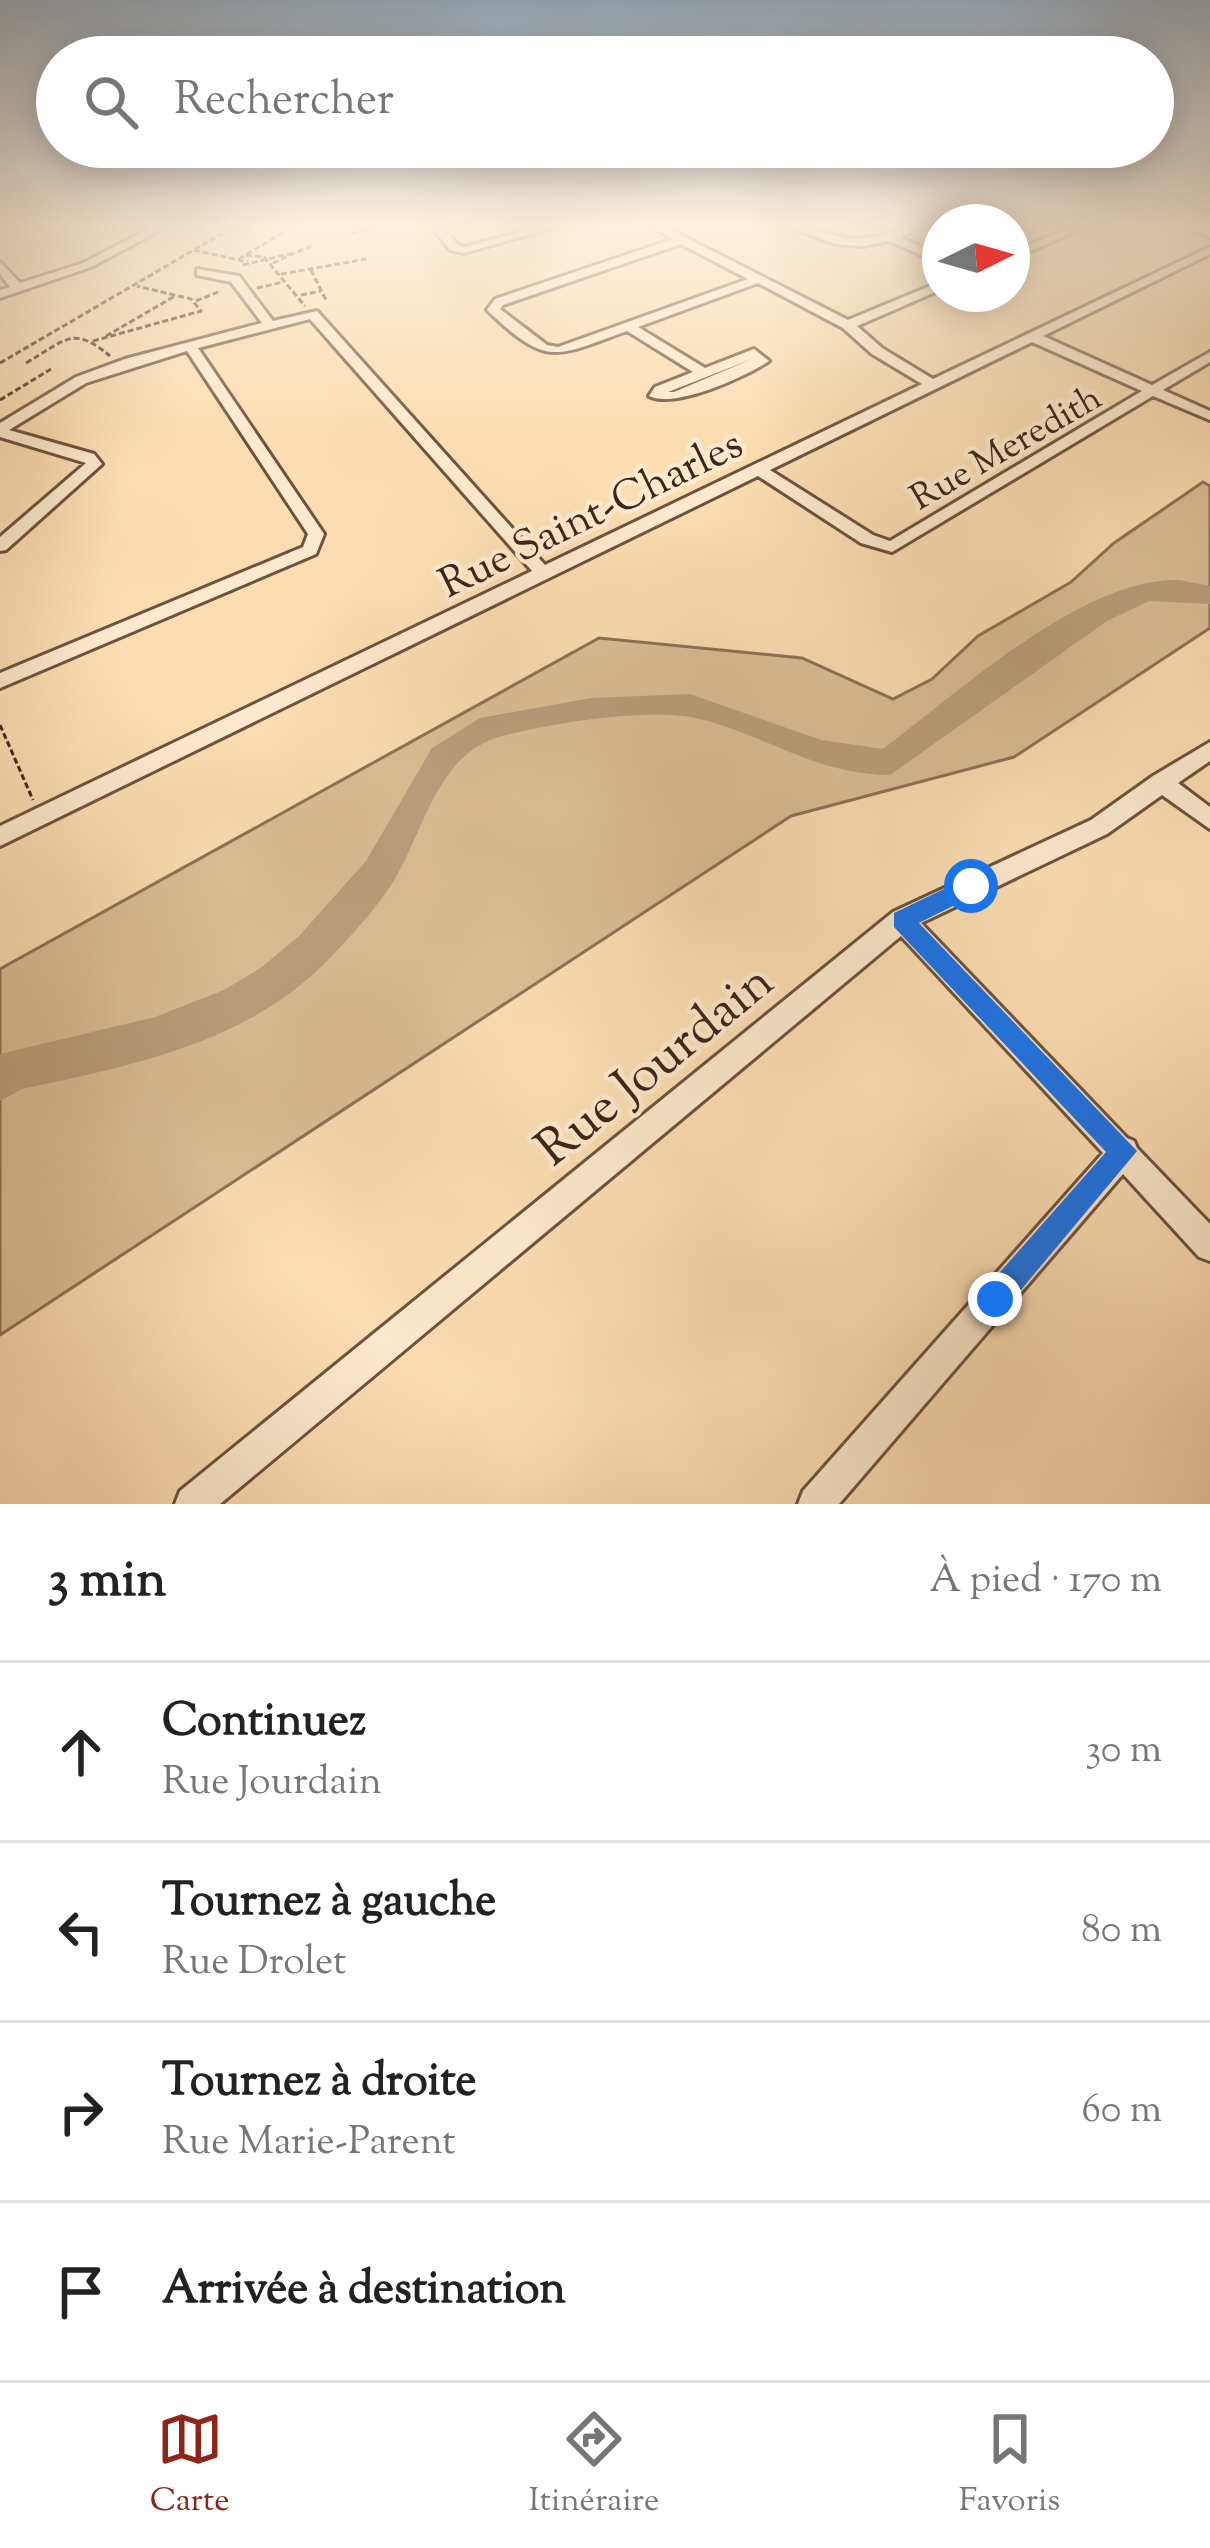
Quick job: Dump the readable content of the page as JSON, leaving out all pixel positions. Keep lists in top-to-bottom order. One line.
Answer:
{"streets":{"street":["Rue Meredith","Rue Saint-Charles","Rue Jourdain"]},"crossings":[["Rue Meredith","Rue Saint-Charles"]],"north":"right","page":{"search":"Rechercher","heading":["3 min","À pied · 170 m"],"list":[["Continuez","Rue Jourdain","30 m"],["Tournez à gauche","Rue Drolet","80 m"],["Tournez à droite","Rue Marie-Parent","60 m"],"Arrivée à destination"],"nav":["Carte","Itinéraire","Favoris"]}}
